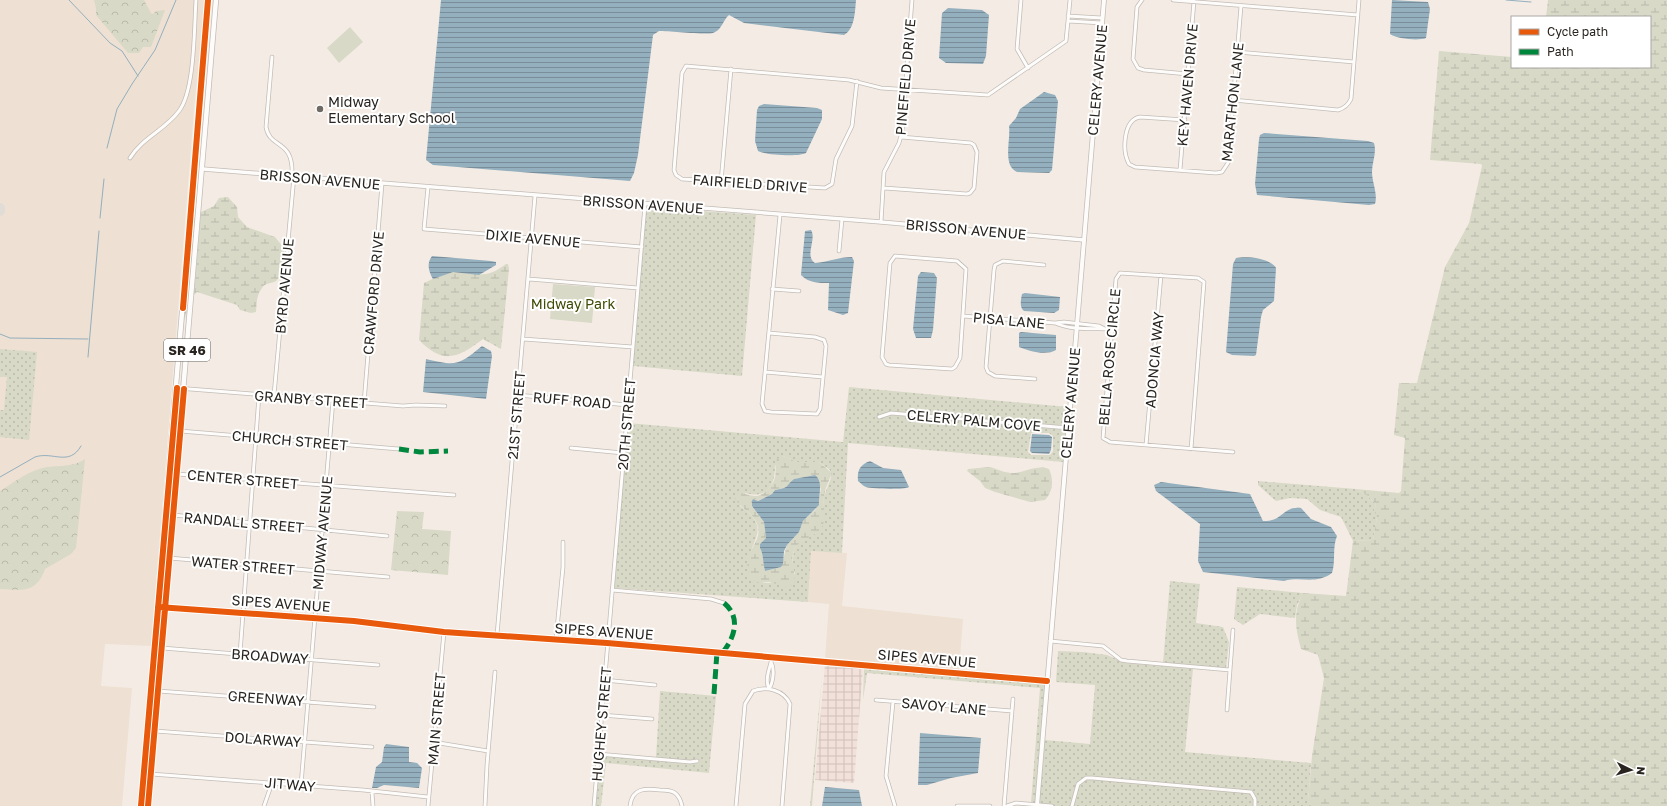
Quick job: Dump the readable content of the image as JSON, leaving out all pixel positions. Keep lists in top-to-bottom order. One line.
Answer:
{"streets":{"main road":["CELERY AVENUE","SR 46"],"street":["PINEFIELD DRIVE","KEY HAVEN DRIVE","MARATHON LANE","BRISSON AVENUE","FAIRFIELD DRIVE","DIXIE AVENUE","BYRD AVENUE","CRAWFORD DRIVE","PISA LANE","BELLA ROSE CIRCLE","ADONCIA WAY","GRANBY STREET","RUFF ROAD","21ST STREET","CELERY PALM COVE","20TH STREET","CHURCH STREET","CENTER STREET","RANDALL STREET","MIDWAY AVENUE","WATER STREET","SIPES AVENUE","BROADWAY","GREENWAY","SAVOY LANE","MAIN STREET","HUGHEY STREET","DOLARWAY","JITWAY"]},"crossings":[["PINEFIELD DRIVE","BRISSON AVENUE"],["PINEFIELD DRIVE","FAIRFIELD DRIVE"],["CELERY AVENUE","BRISSON AVENUE"],["CELERY AVENUE","PISA LANE"],["CELERY AVENUE","CELERY PALM COVE"],["CELERY AVENUE","SIPES AVENUE"],["KEY HAVEN DRIVE","MARATHON LANE"],["BRISSON AVENUE","DIXIE AVENUE"],["BRISSON AVENUE","BYRD AVENUE"],["BRISSON AVENUE","CRAWFORD DRIVE"],["BRISSON AVENUE","SR 46"],["BRISSON AVENUE","21ST STREET"],["BRISSON AVENUE","20TH STREET"],["DIXIE AVENUE","21ST STREET"],["DIXIE AVENUE","20TH STREET"],["BYRD AVENUE","GRANBY STREET"],["CRAWFORD DRIVE","GRANBY STREET"],["SR 46","GRANBY STREET"],["SR 46","CHURCH STREET"],["SR 46","CENTER STREET"],["SR 46","RANDALL STREET"],["SR 46","WATER STREET"],["SR 46","SIPES AVENUE"],["SR 46","BROADWAY"],["SR 46","GREENWAY"],["SR 46","DOLARWAY"],["SR 46","JITWAY"],["BELLA ROSE CIRCLE","ADONCIA WAY"],["GRANBY STREET","MIDWAY AVENUE"],["RUFF ROAD","21ST STREET"],["RUFF ROAD","20TH STREET"],["21ST STREET","SIPES AVENUE"],["20TH STREET","SIPES AVENUE"],["20TH STREET","HUGHEY STREET"],["CHURCH STREET","MIDWAY AVENUE"],["CENTER STREET","MIDWAY AVENUE"],["RANDALL STREET","MIDWAY AVENUE"],["MIDWAY AVENUE","WATER STREET"],["MIDWAY AVENUE","SIPES AVENUE"],["MIDWAY AVENUE","BROADWAY"],["MIDWAY AVENUE","GREENWAY"],["MIDWAY AVENUE","DOLARWAY"],["MIDWAY AVENUE","JITWAY"],["SIPES AVENUE","MAIN STREET"],["SIPES AVENUE","HUGHEY STREET"],["MAIN STREET","JITWAY"]],"parks":["Midway Park"],"places":["Midway Elementary School"],"legend":["Cycle path","Path"],"north":"right"}
